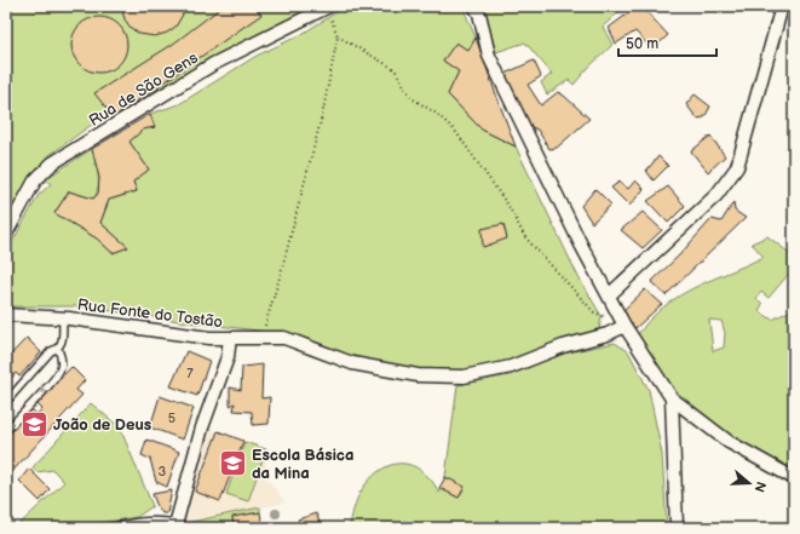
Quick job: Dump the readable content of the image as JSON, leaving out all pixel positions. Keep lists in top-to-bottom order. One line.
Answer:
{"streets":{"street":["Rua de São Gens","Rua Fonte do Tostão"]},"places":{"school or university":["João de Deus","Escola Básica da Mina"]},"house_numbers":["7","5","3"],"scale_bar":"50 m","north":"right"}
